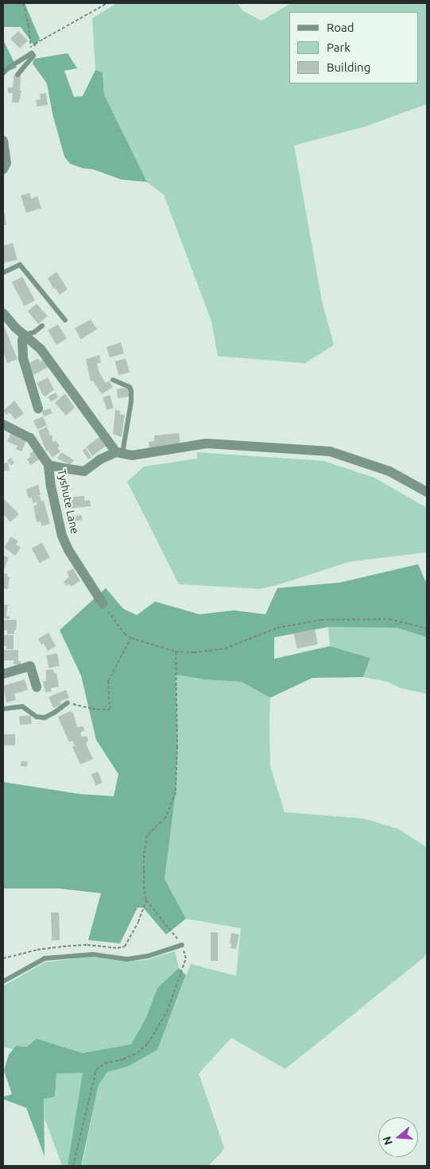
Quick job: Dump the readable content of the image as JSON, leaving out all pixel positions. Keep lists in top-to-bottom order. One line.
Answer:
{"streets":{"street":["Tyshute Lane"]},"legend":["Road","Park","Building"],"north":"left"}
